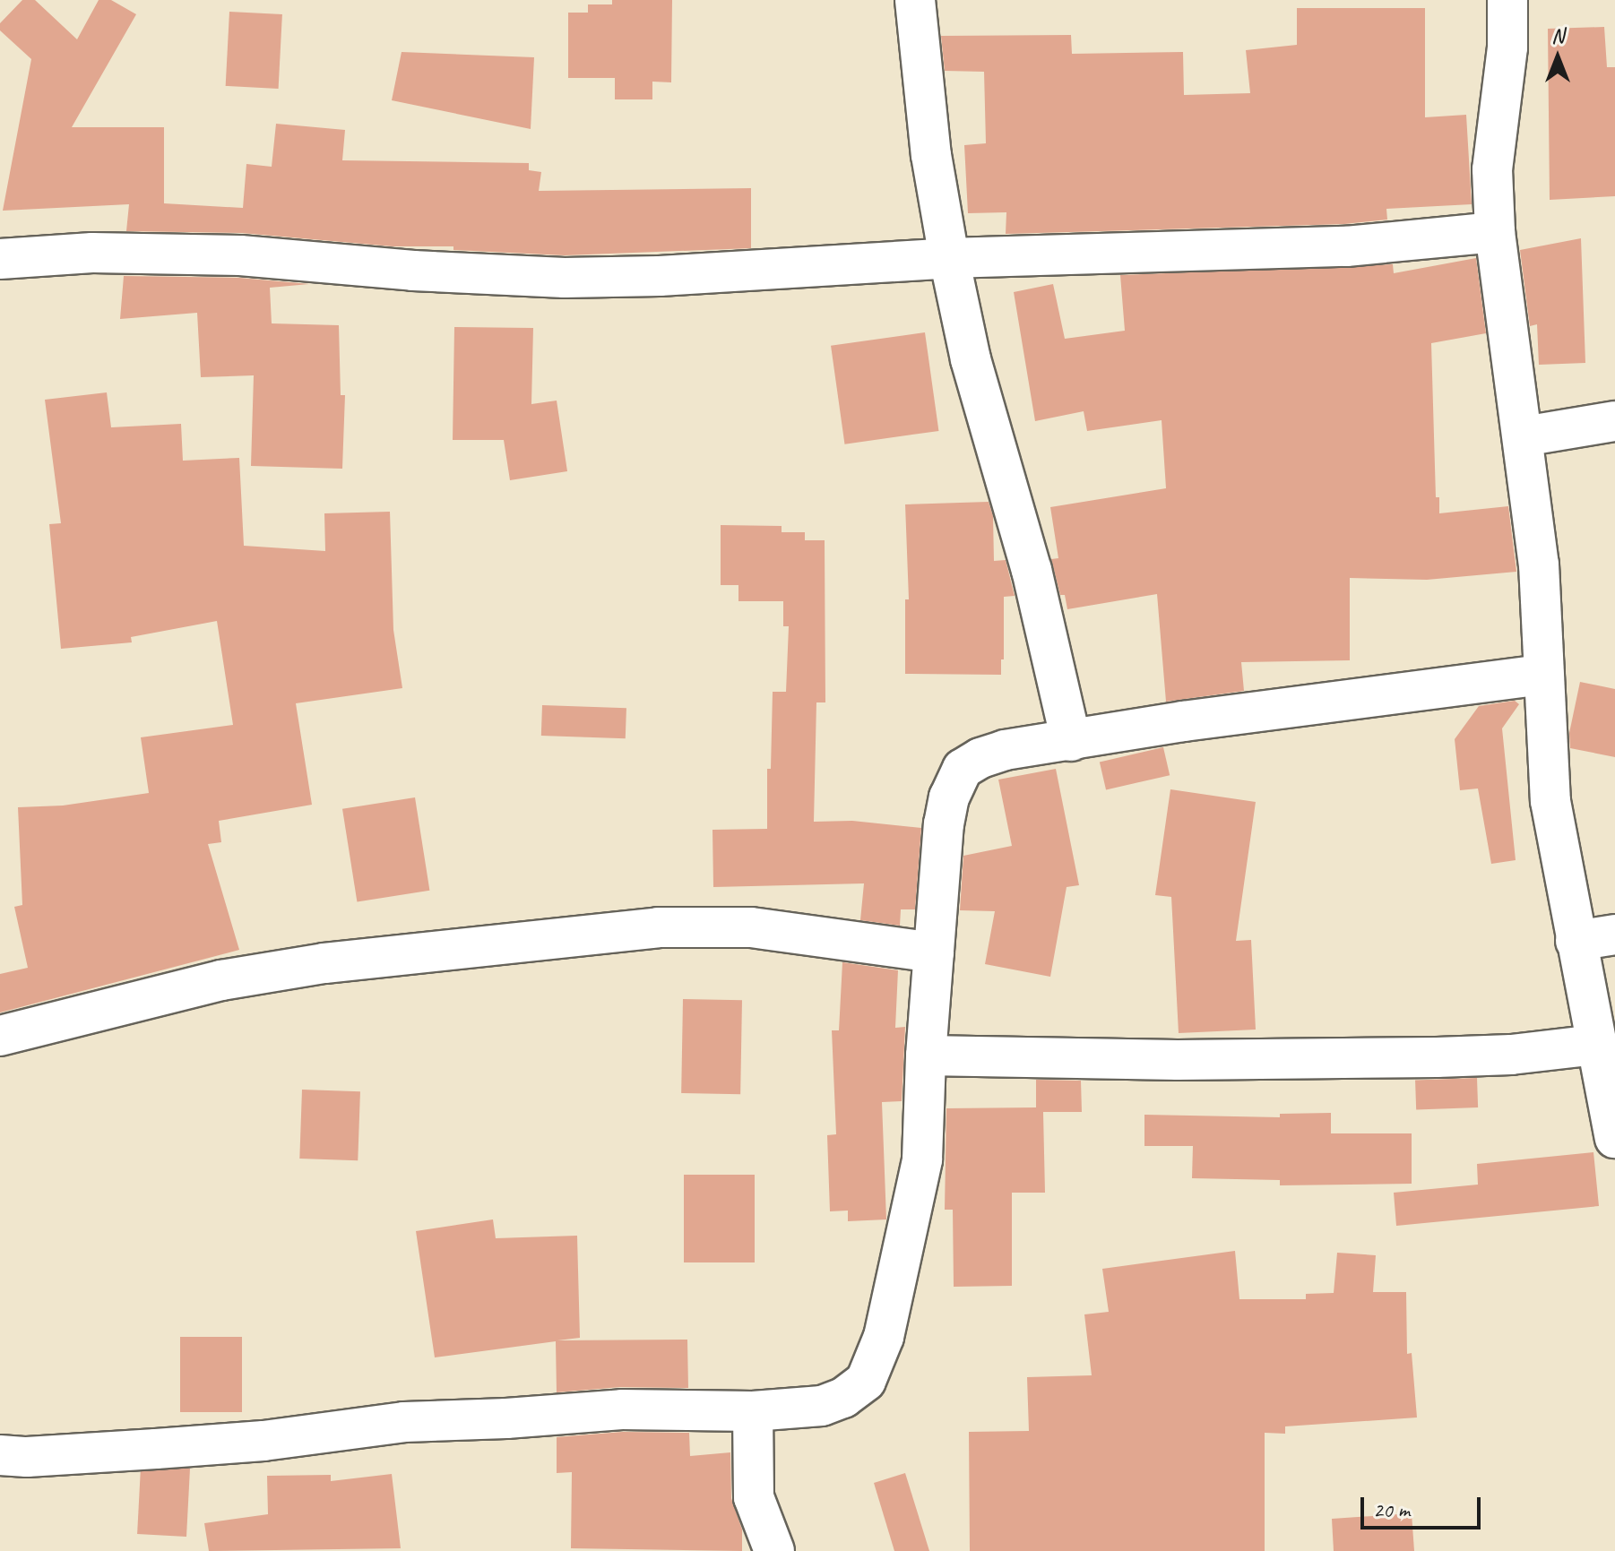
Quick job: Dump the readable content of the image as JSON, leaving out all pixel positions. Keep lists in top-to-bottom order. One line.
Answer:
{"scale_bar":"20 m","north":"top"}
